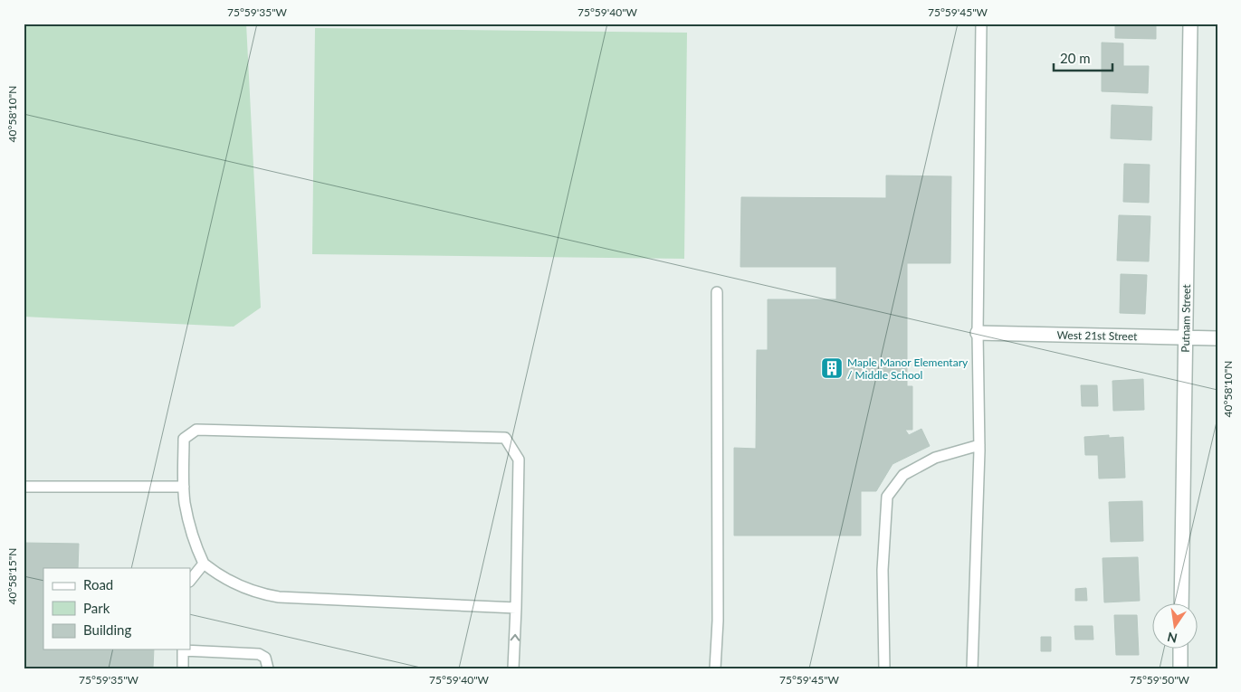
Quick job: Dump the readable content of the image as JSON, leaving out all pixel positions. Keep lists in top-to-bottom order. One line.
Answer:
{"streets":{"street":["Putnam Street","West 21st Street"]},"crossings":[["Putnam Street","West 21st Street"]],"places":{"building":["Maple Manor Elementary / Middle School"]},"legend":["Road","Park","Building"],"scale_bar":"20 m","north":"bottom","coordinates":["75°59'35\"W","75°59'40\"W","75°59'45\"W","40°58'10\"N","40°58'15\"N","75°59'50\"W"]}
